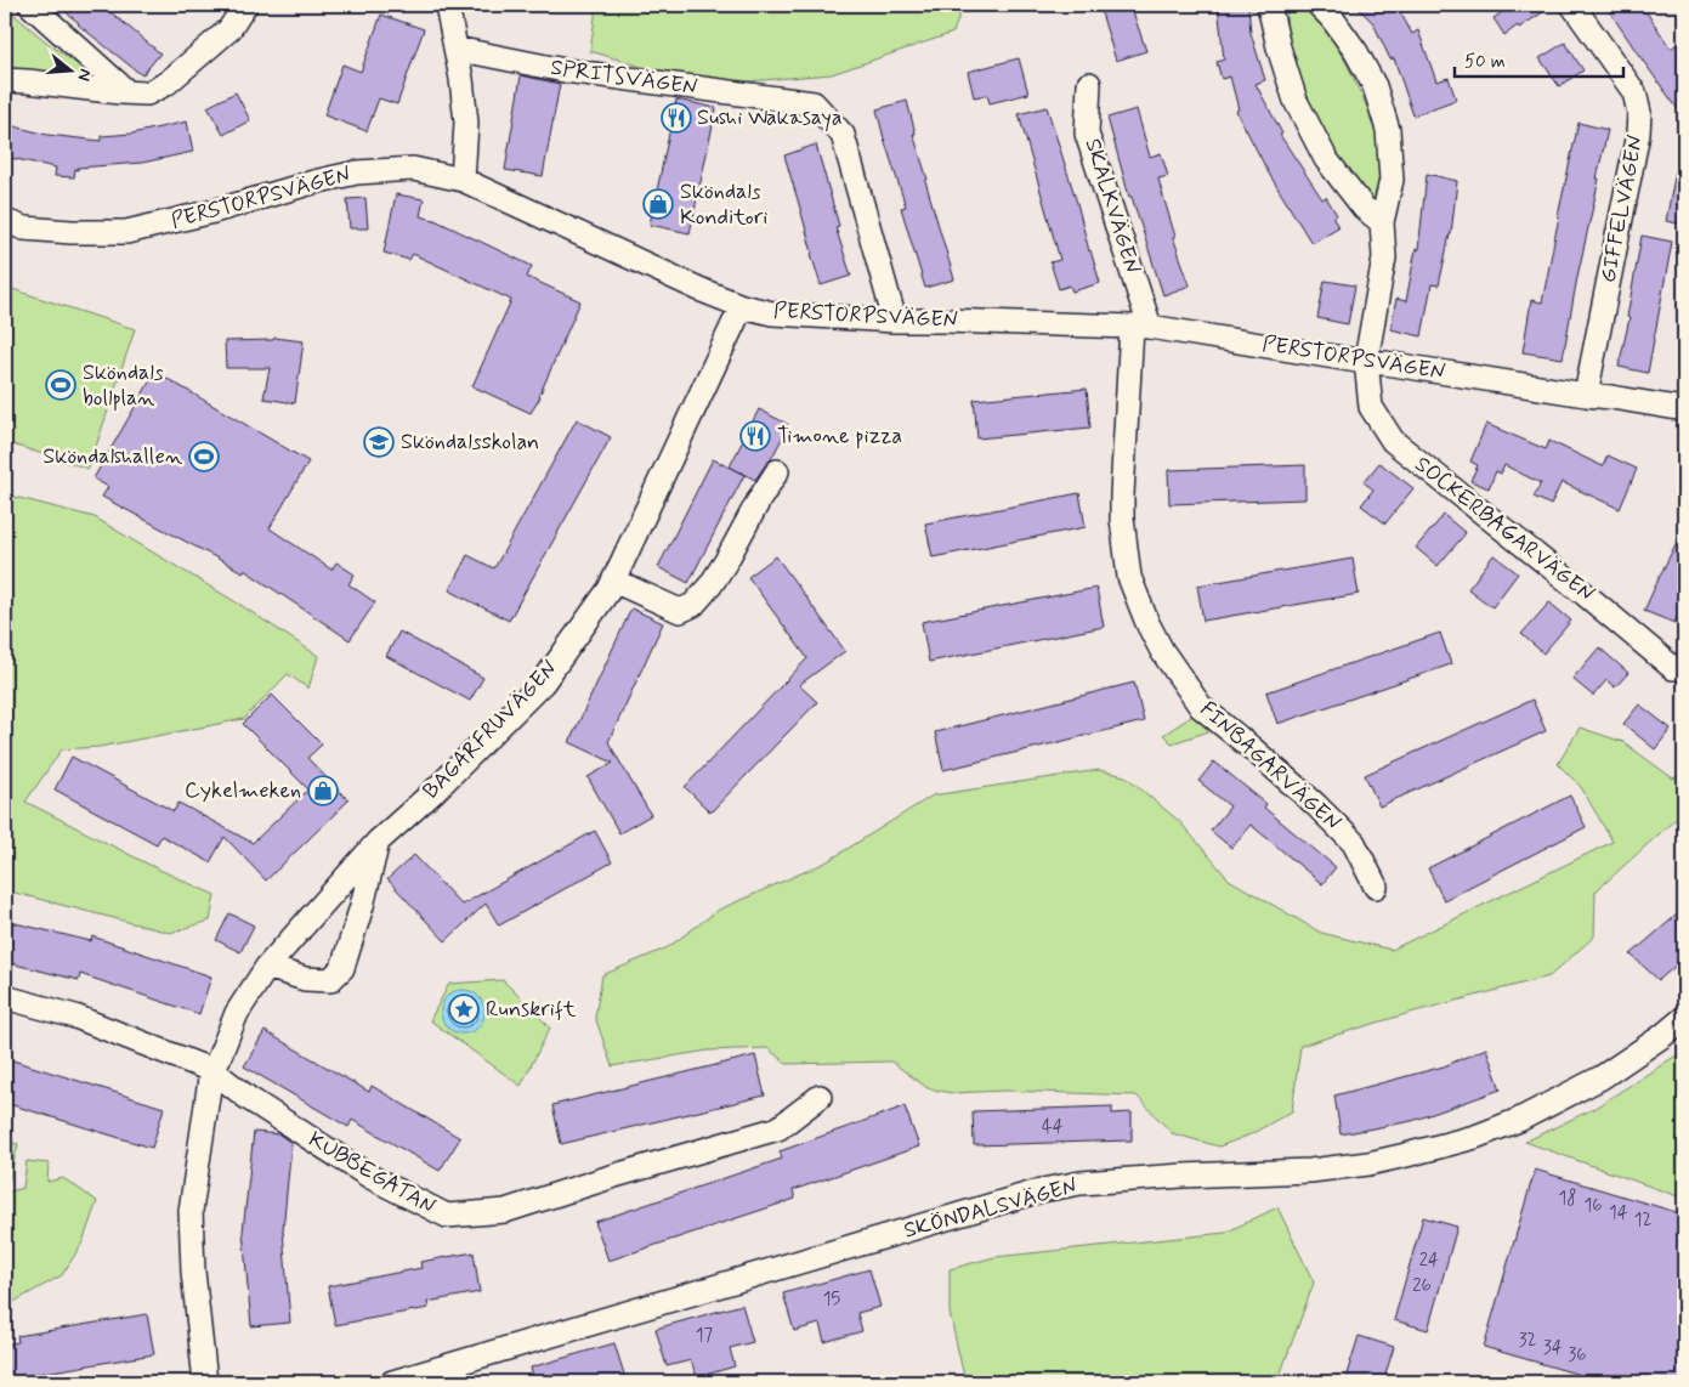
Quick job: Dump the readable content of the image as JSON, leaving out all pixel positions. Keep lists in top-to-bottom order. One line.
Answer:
{"streets":{"street":["SPRITSVÄGEN","PERSTORPSVÄGEN","SKALKVÄGEN","GIFFELVÄGEN","SOCKERBAGARVÄGEN","BAGARFRUVÄGEN","FINBAGARVÄGEN","KUBBEGATAN","SKÖNDALSVÄGEN"]},"crossings":[["SPRITSVÄGEN","PERSTORPSVÄGEN"],["PERSTORPSVÄGEN","SKALKVÄGEN"],["PERSTORPSVÄGEN","GIFFELVÄGEN"],["PERSTORPSVÄGEN","SOCKERBAGARVÄGEN"],["PERSTORPSVÄGEN","BAGARFRUVÄGEN"],["PERSTORPSVÄGEN","FINBAGARVÄGEN"],["SKALKVÄGEN","FINBAGARVÄGEN"],["BAGARFRUVÄGEN","KUBBEGATAN"]],"places":{"restaurant":["Sushi Wakasaya","Timone pizza"],"shop":["Sköndals Konditori","Cykelmeken"],"sports":["Sköndals bollplan","Sköndalshallen"],"school or university":["Sköndalsskolan"],"place":["Runskrift"]},"house_numbers":["44","18","16","14","12","24","26","15","17","32","34","36"],"scale_bar":"50 m","north":"right"}
